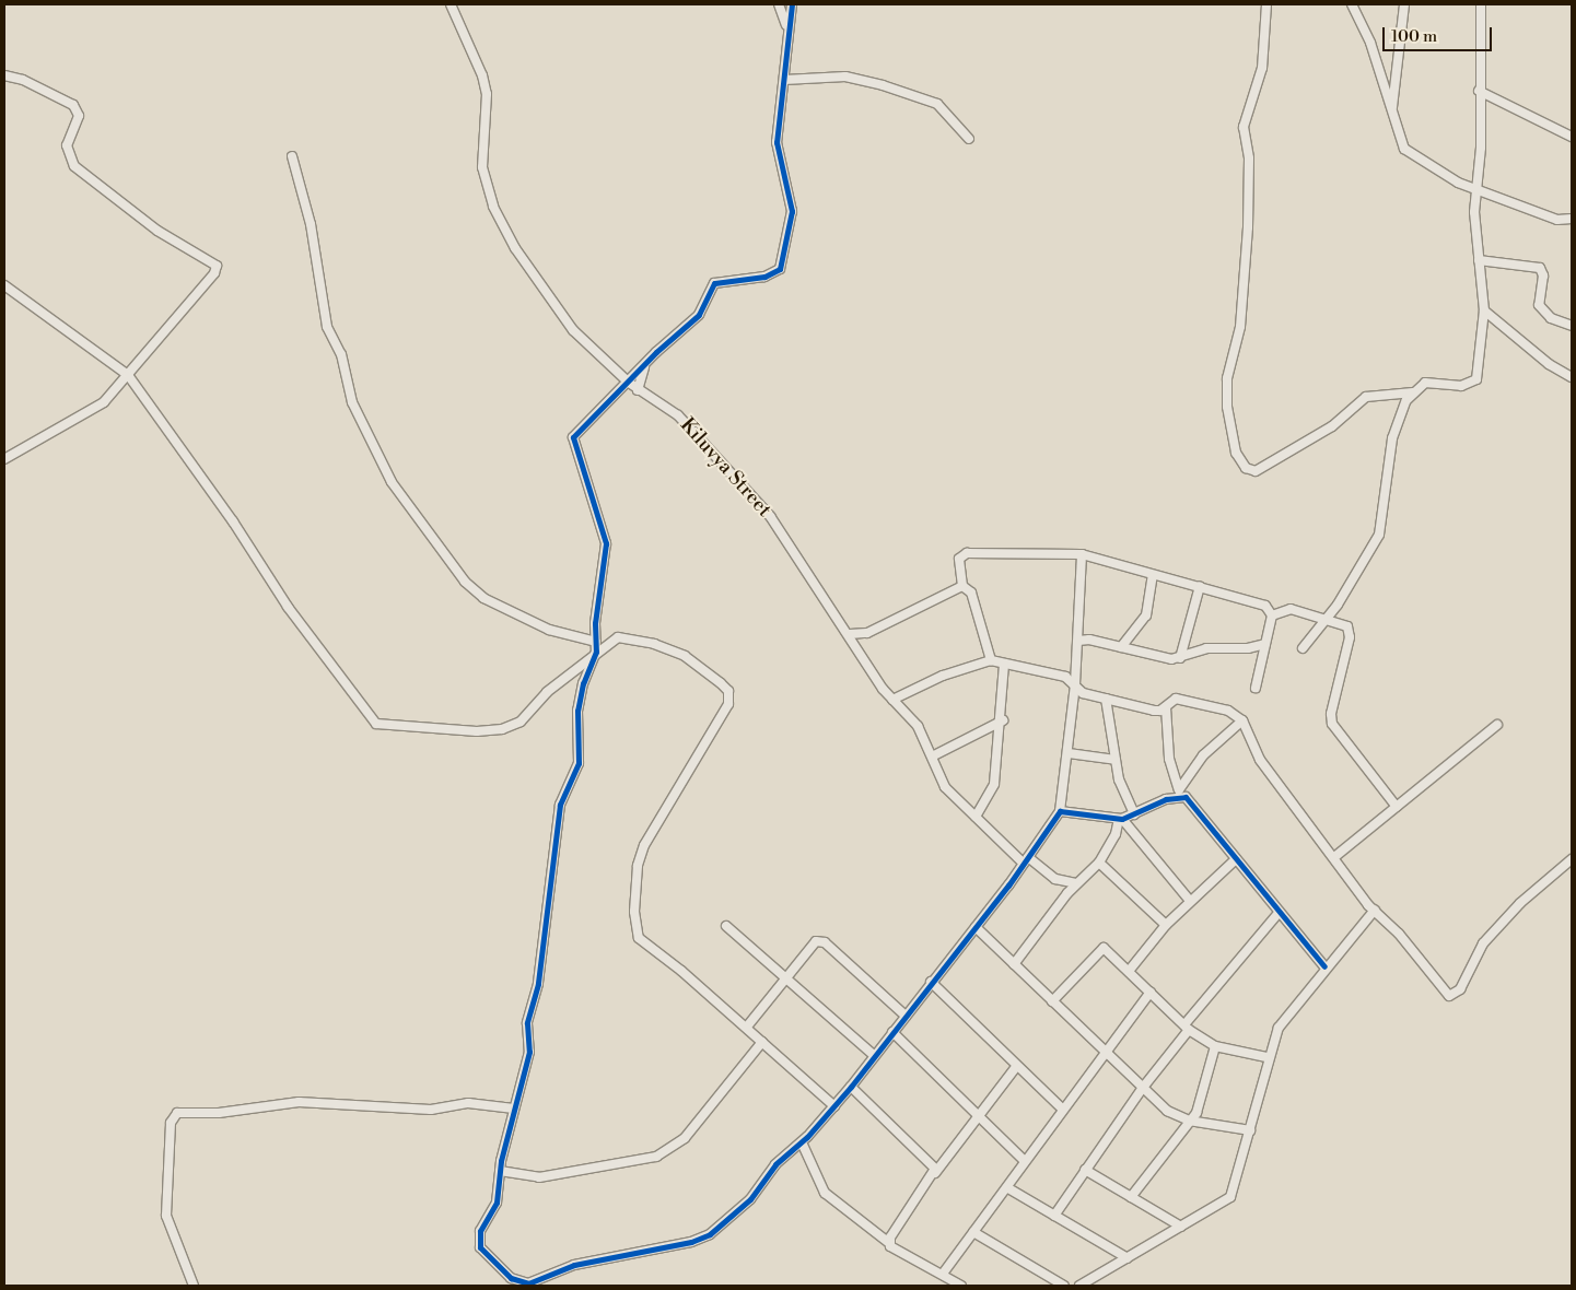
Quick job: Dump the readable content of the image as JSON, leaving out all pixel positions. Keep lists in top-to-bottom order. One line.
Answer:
{"streets":{"street":["Kiluvya Street"]},"scale_bar":"100 m"}
